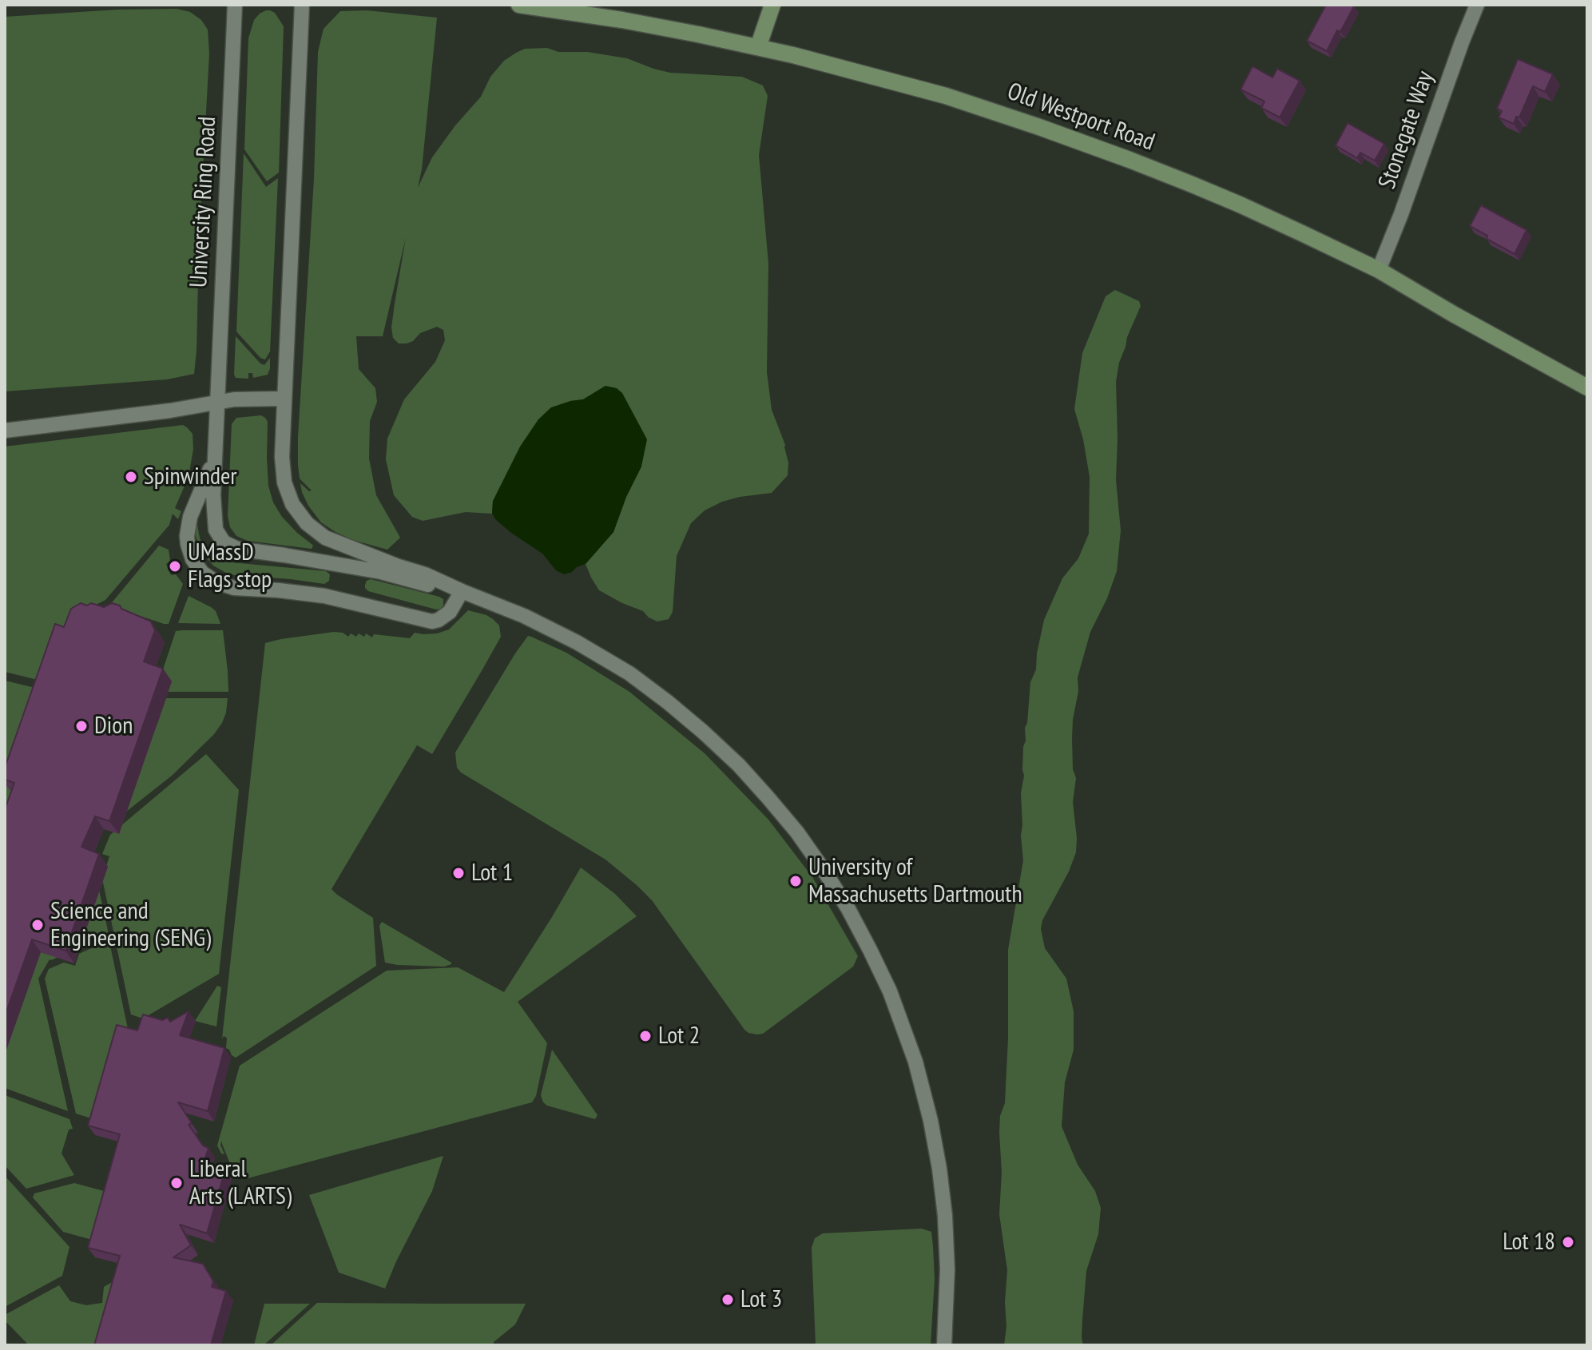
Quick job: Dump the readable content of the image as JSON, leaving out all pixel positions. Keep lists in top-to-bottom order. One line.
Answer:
{"streets":{"main road":["Old Westport Road"],"street":["Stonegate Way","University Ring Road"]},"crossings":[["Old Westport Road","Stonegate Way"]],"places":["Spinwinder","UMassD Flags stop","Dion","Lot 1","University of Massachusetts Dartmouth","Science and Engineering (SENG)","Lot 2","Liberal Arts (LARTS)","Lot 18","Lot 3"]}
